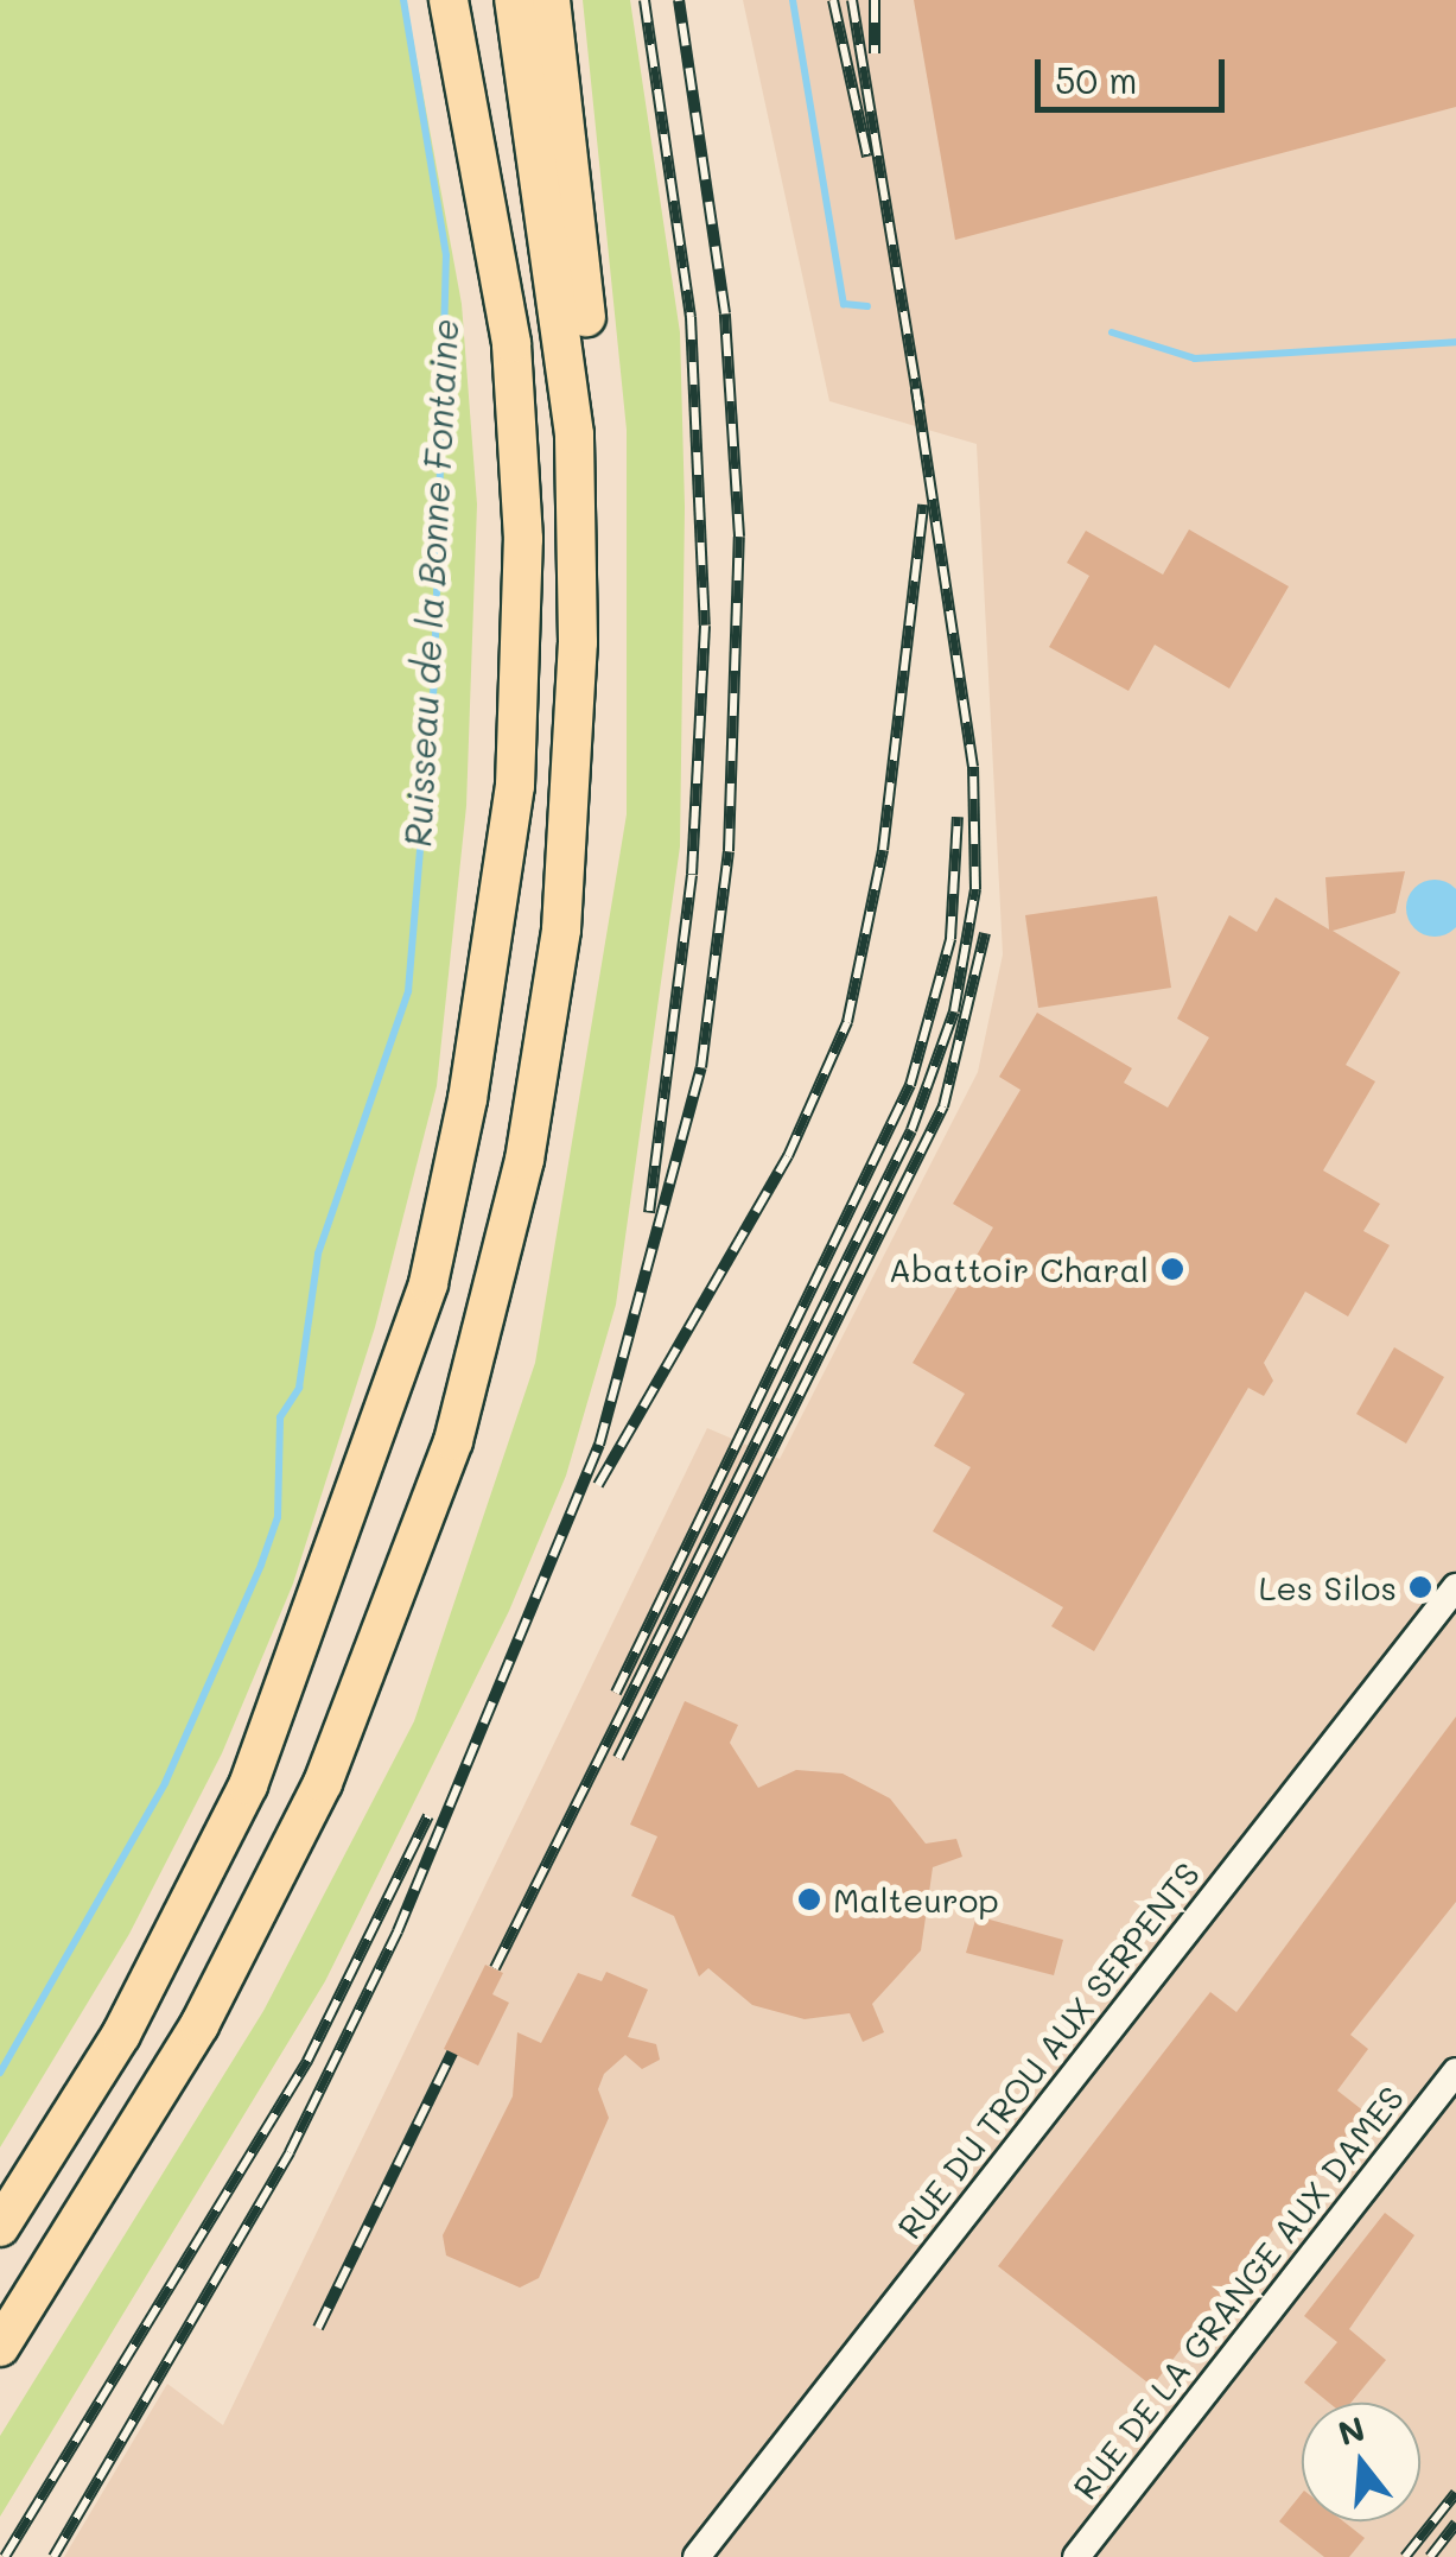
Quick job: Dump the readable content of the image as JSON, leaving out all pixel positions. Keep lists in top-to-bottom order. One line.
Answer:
{"streets":{"street":["RUE DU TROU AUX SERPENTS","RUE DE LA GRANGE AUX DAMES"]},"water":["Ruisseau de la Bonne Fontaine"],"places":["Abattoir Charal","Les Silos","Malteurop"],"scale_bar":"50 m","north":"top"}
